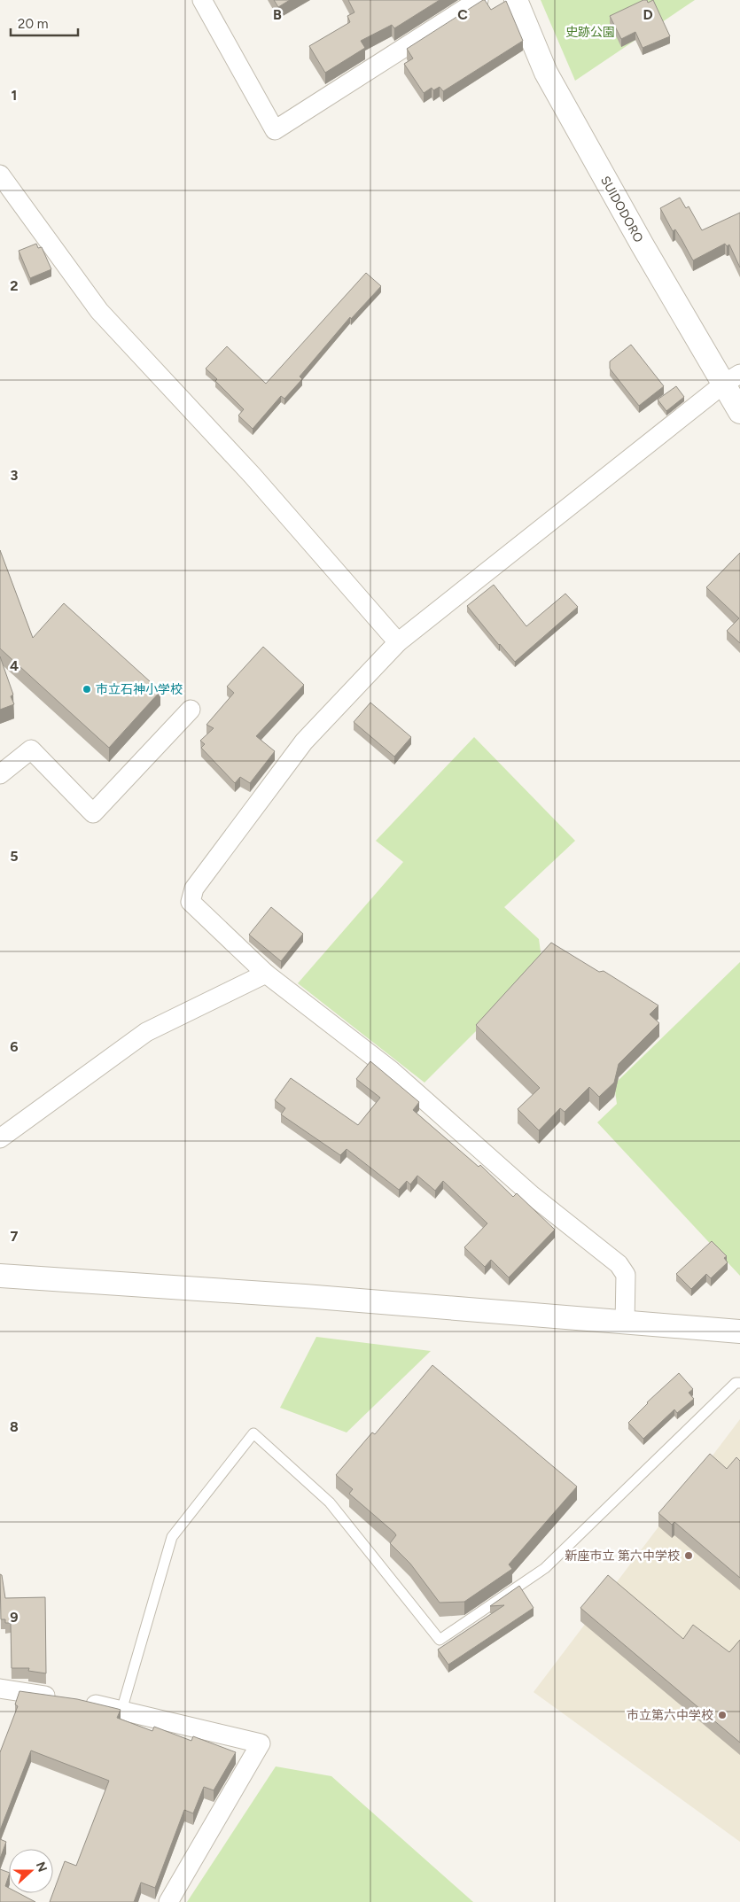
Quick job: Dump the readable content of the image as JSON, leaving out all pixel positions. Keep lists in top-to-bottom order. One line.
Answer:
{"streets":{"street":["SUIDODORO"]},"parks":["史跡公園"],"places":["市立石神小学校","新座市立 第六中学校","市立第六中学校"],"scale_bar":"20 m","north":"right","grid":{"columns":["B","C","D"],"rows":["1","2","3","4","5","6","7","8","9"]}}
